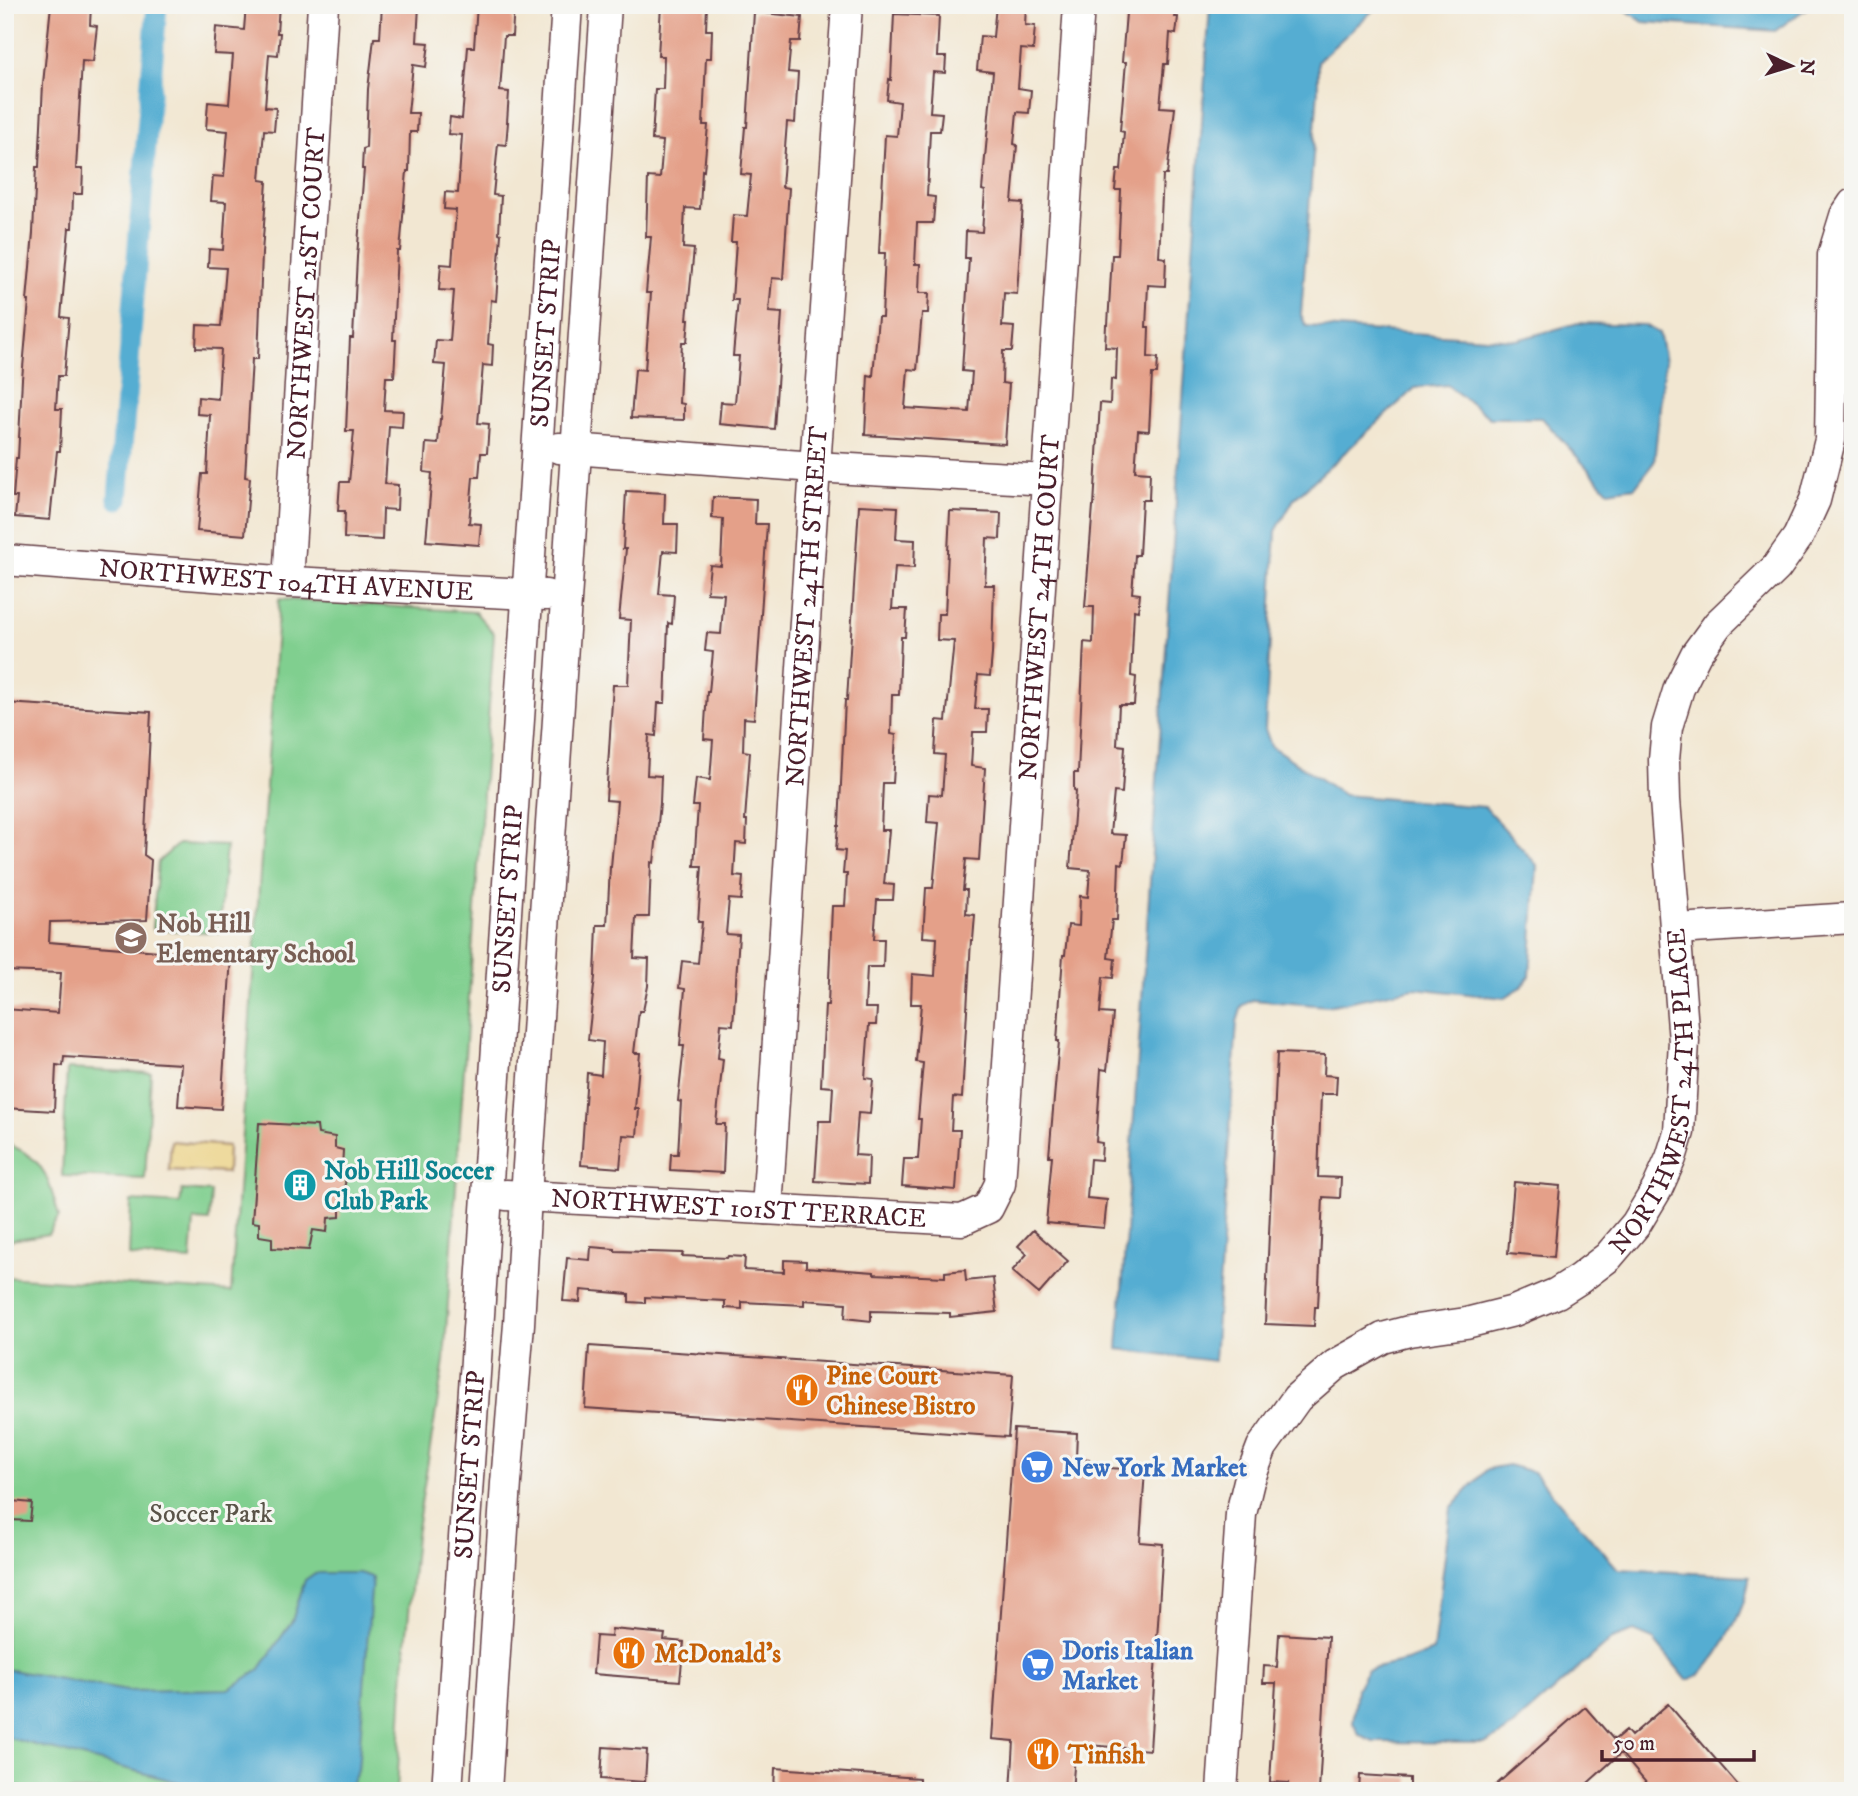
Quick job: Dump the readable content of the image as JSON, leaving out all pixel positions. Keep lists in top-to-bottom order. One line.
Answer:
{"streets":{"street":["NORTHWEST 21ST COURT","SUNSET STRIP","NORTHWEST 104TH AVENUE","NORTHWEST 24TH STREET","NORTHWEST 24TH COURT","NORTHWEST 24TH PLACE","NORTHWEST 101ST TERRACE"]},"crossings":[["NORTHWEST 21ST COURT","NORTHWEST 104TH AVENUE"],["SUNSET STRIP","NORTHWEST 104TH AVENUE"],["SUNSET STRIP","NORTHWEST 101ST TERRACE"],["NORTHWEST 24TH STREET","NORTHWEST 101ST TERRACE"],["NORTHWEST 24TH COURT","NORTHWEST 101ST TERRACE"]],"parks":["Soccer Park"],"places":{"school or university":["Nob Hill Elementary School"],"building":["Nob Hill Soccer Club Park"],"restaurant":["Pine Court Chinese Bistro","McDonald's","Tinfish"],"supermarket":["New York Market","Doris Italian Market"]},"scale_bar":"50 m","north":"right"}
